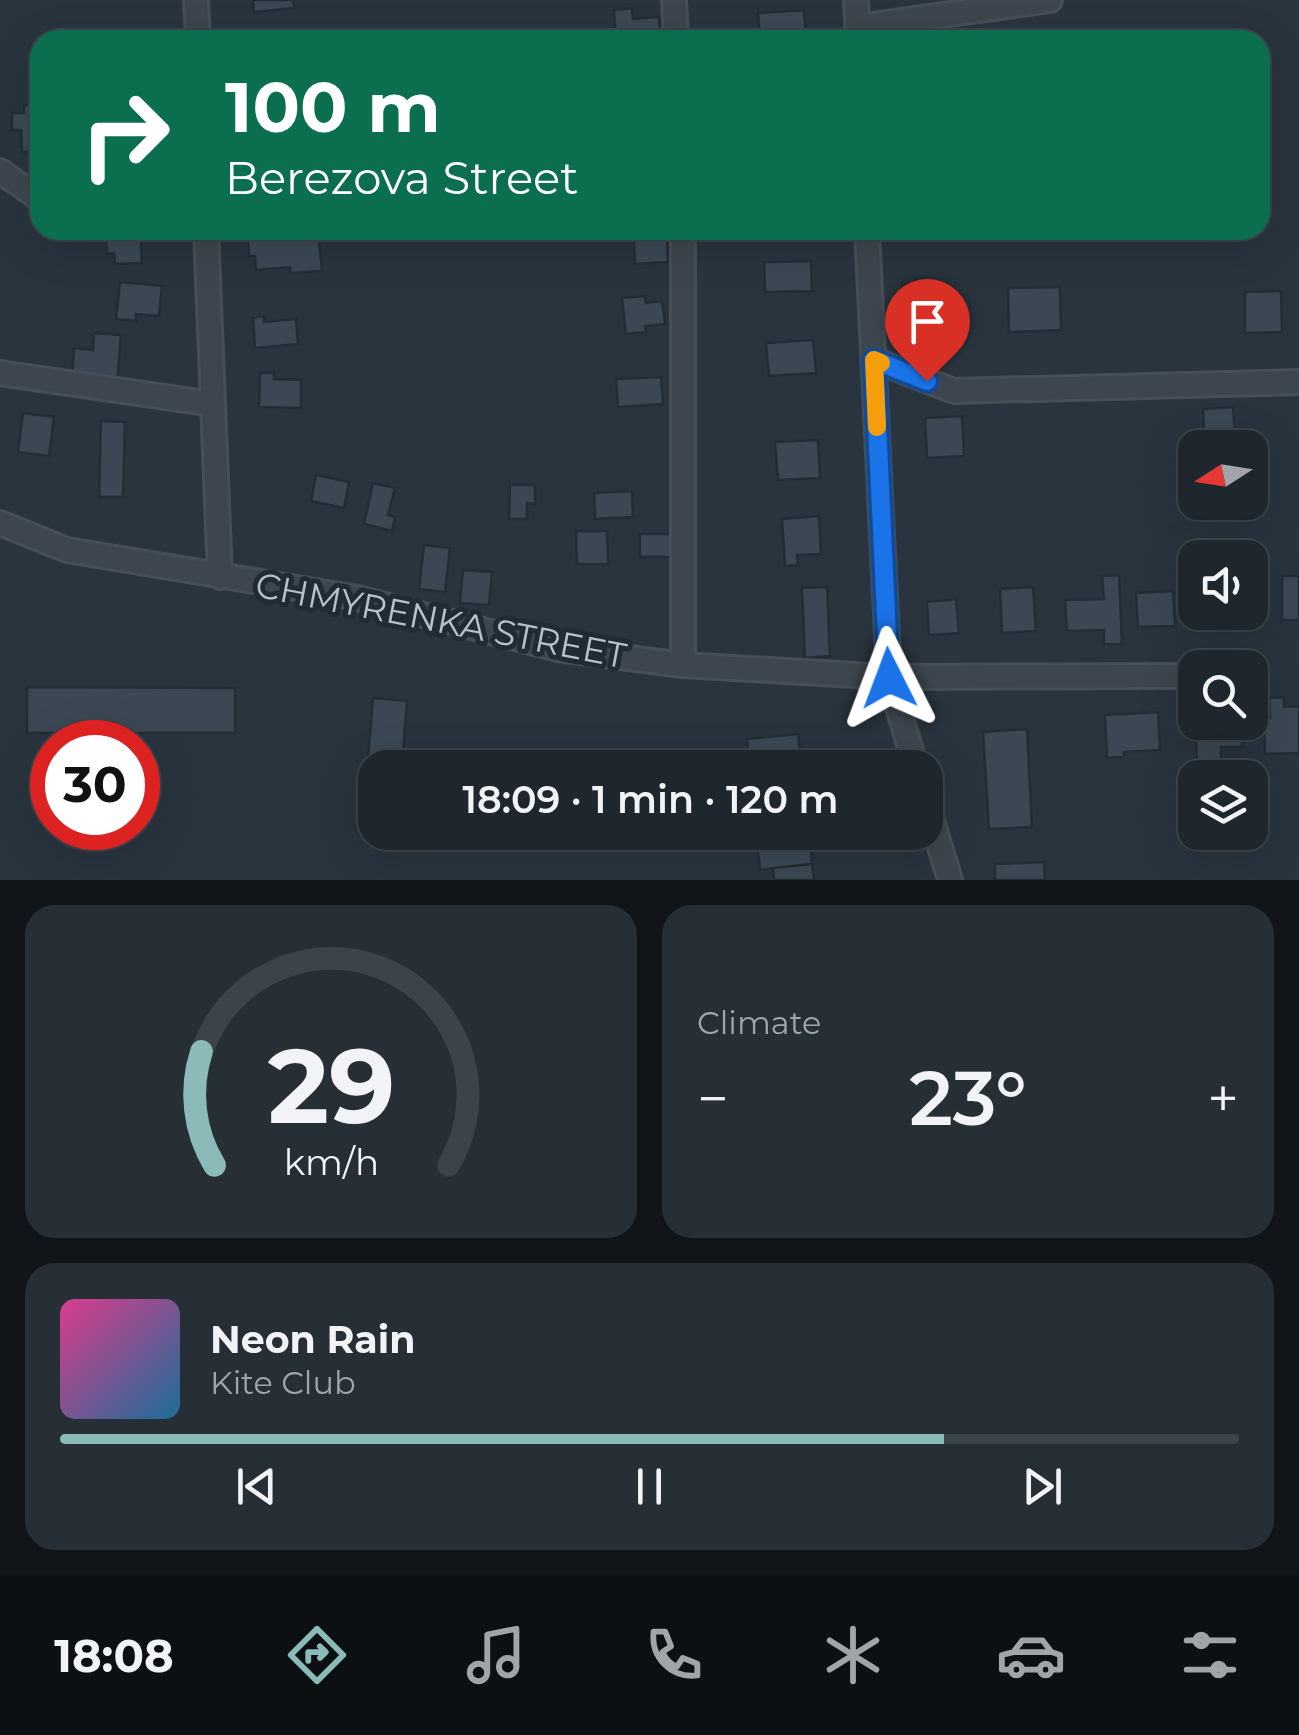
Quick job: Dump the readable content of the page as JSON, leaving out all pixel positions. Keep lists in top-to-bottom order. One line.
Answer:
{"streets":{"street":["CHMYRENKA STREET"]},"north":"left","page":{"turn":["100 m","Berezova Street"],"limit":"30","trip":"18:09 · 1 min · 120 m","tile":"Climate","heat":["−","23°","+"],"song":["Neon Rain","Kite Club"],"tabs":"18:08","gauge":["29","km/h"]}}
